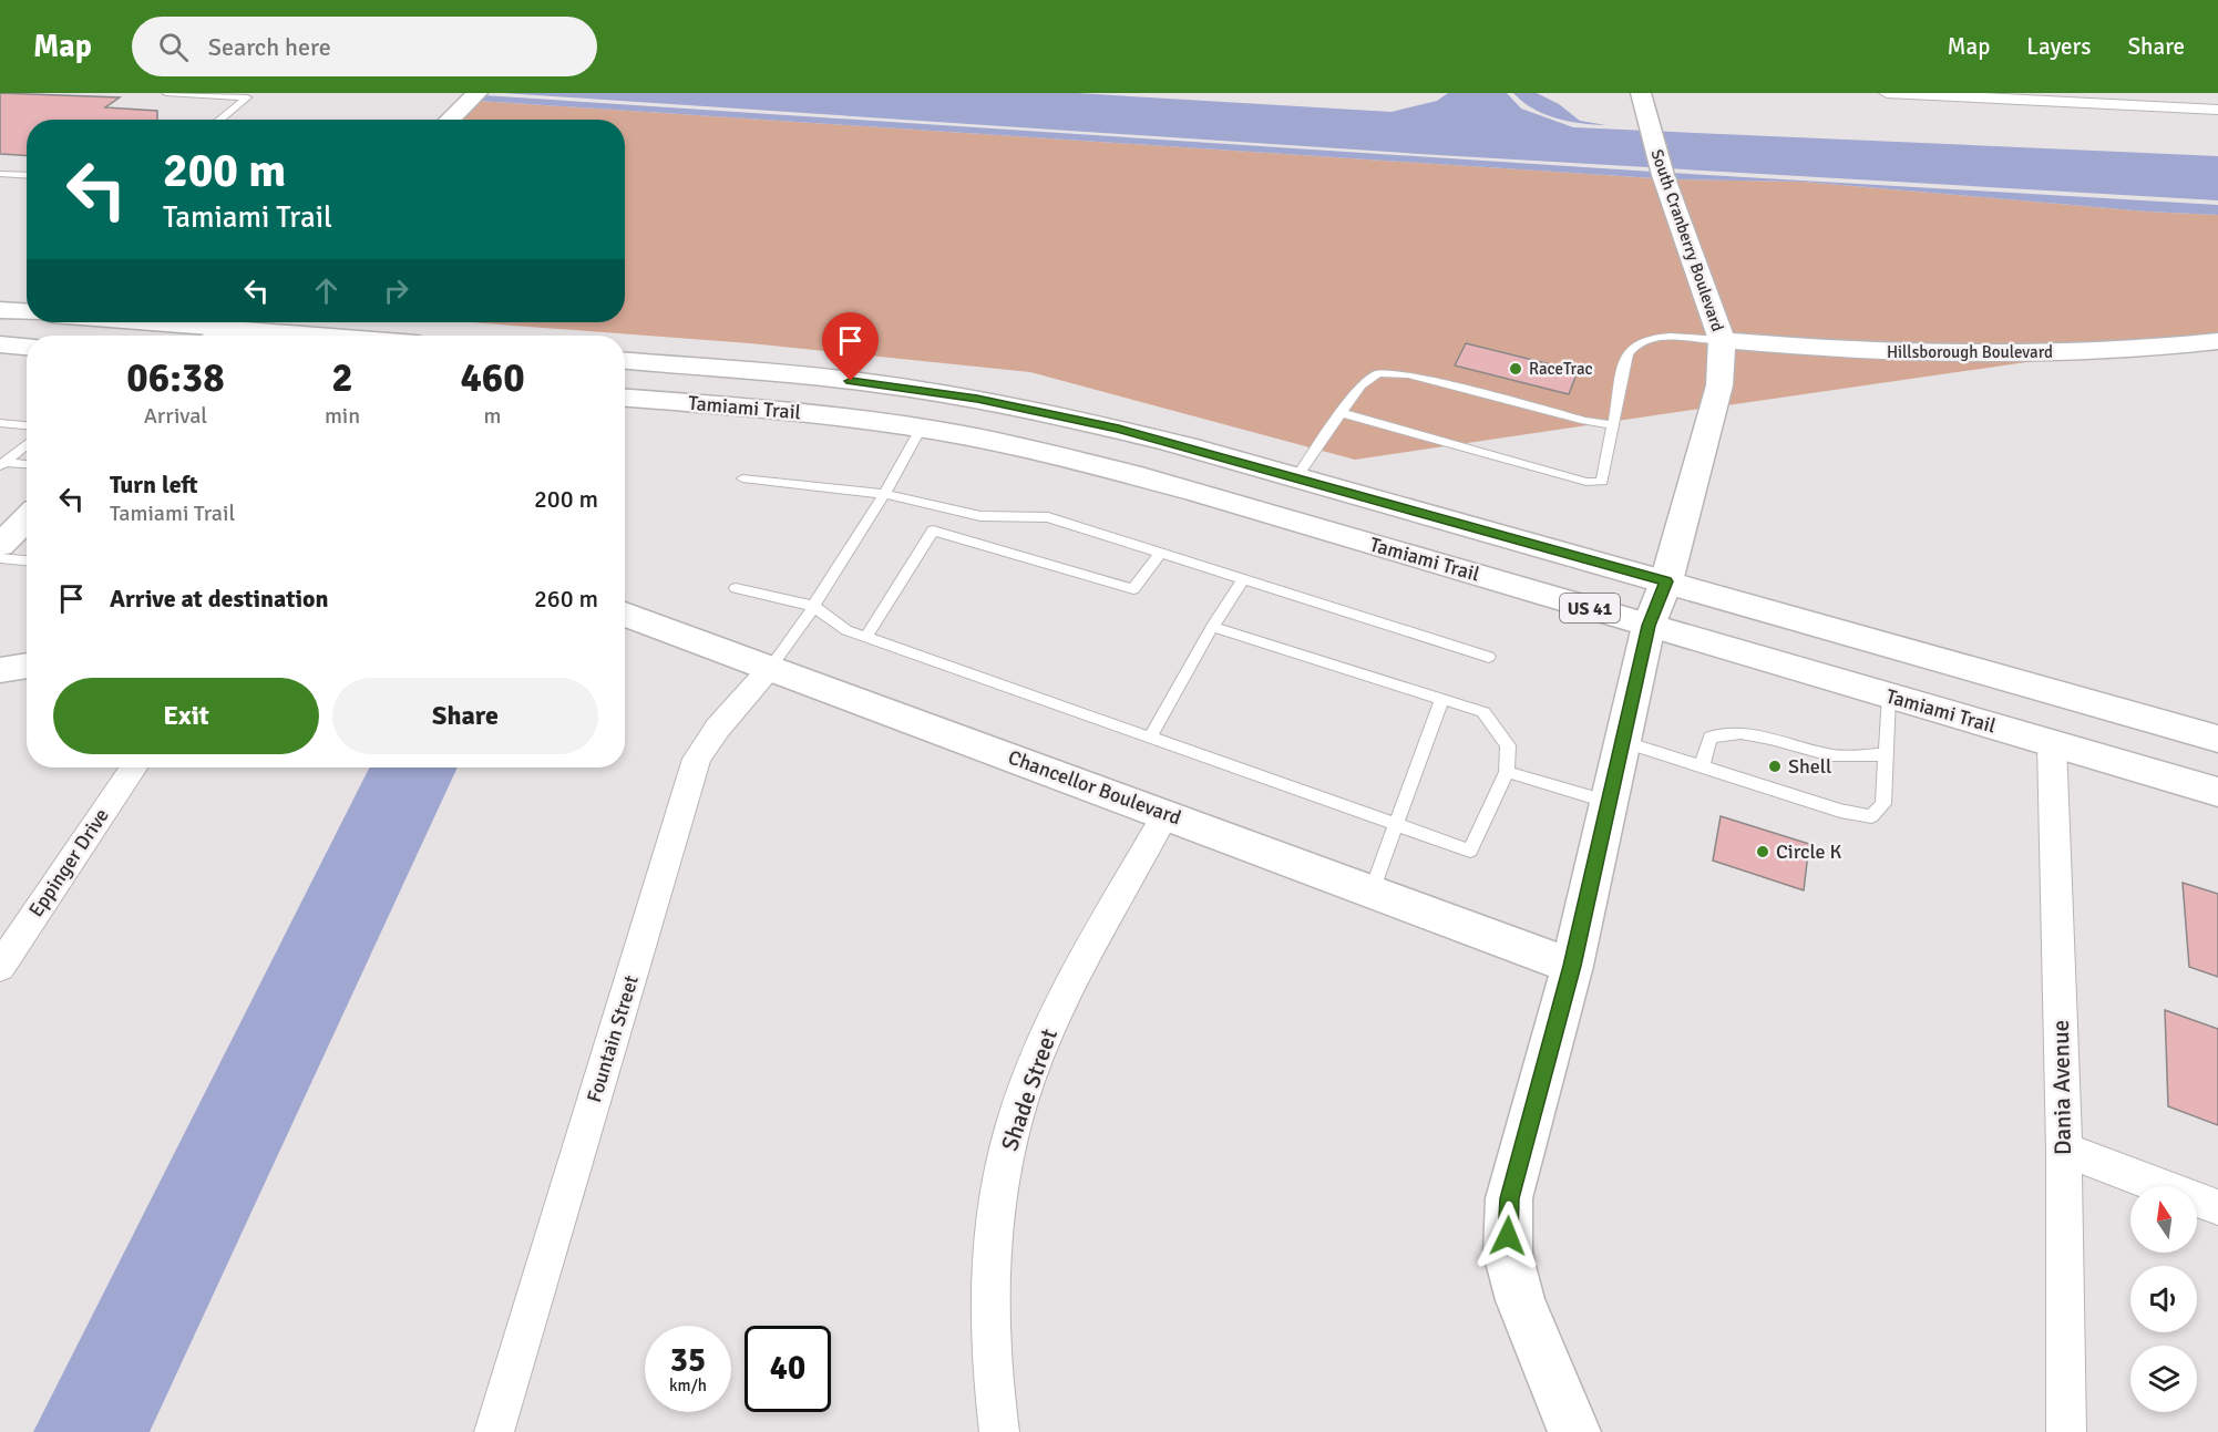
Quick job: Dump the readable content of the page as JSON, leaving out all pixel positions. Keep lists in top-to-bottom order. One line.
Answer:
{"streets":{"main road":["South Cranberry Boulevard","Hillsborough Boulevard","Tamiami Trail","US 41","Chancellor Boulevard"],"street":["Eppinger Drive","Fountain Street","Dania Avenue","Shade Street"]},"crossings":[["South Cranberry Boulevard","Hillsborough Boulevard"],["South Cranberry Boulevard","Tamiami Trail"],["South Cranberry Boulevard","Chancellor Boulevard"],["Tamiami Trail","Dania Avenue"],["Chancellor Boulevard","Fountain Street"],["Chancellor Boulevard","Shade Street"]],"places":["RaceTrac","Shell","Circle K"],"north":"top","page":{"header":"Map","search":"Search here","nav":["Map","Layers","Share"],"turn":["200 m","Tamiami Trail"],"eta":["06:38","Arrival","2","min","460","m"],"list":[{"name":"Turn left","note":"Tamiami Trail","value":"200 m"},{"name":"Arrive at destination","value":"260 m"}],"buttons":["Exit","Share"],"speed":"35 km/h","limit":"40"}}
